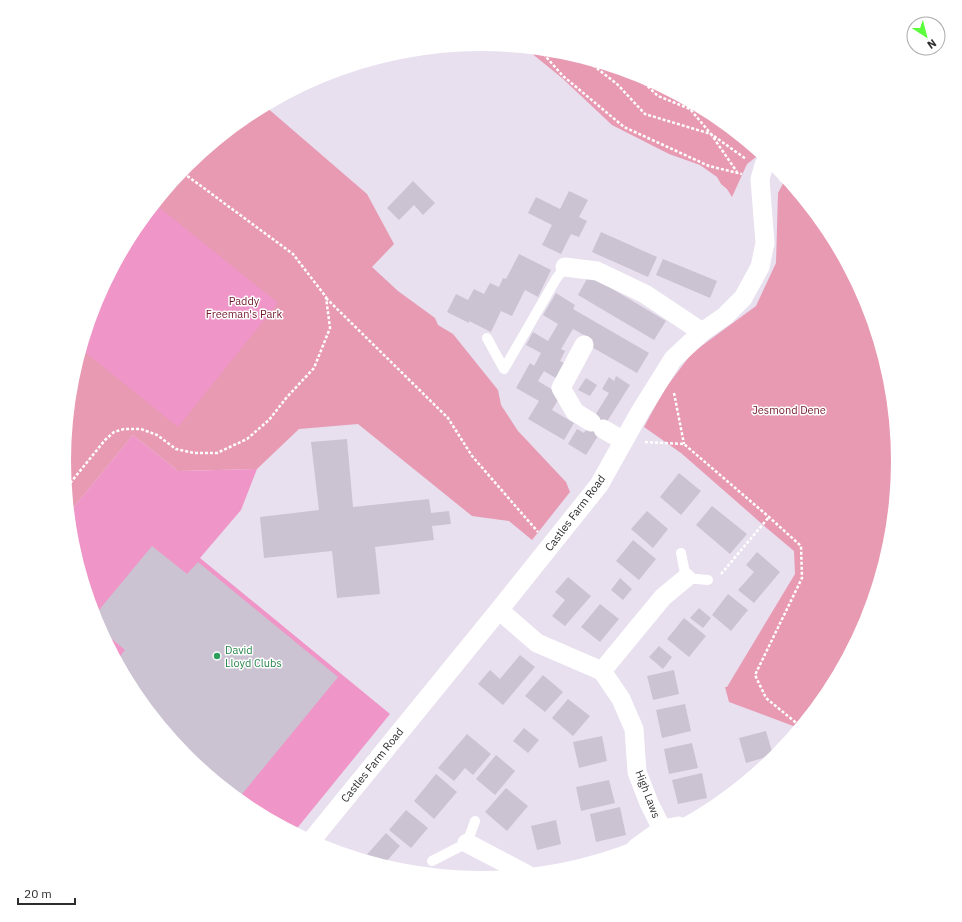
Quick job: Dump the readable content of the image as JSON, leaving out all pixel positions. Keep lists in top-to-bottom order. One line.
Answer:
{"streets":{"street":["Castles Farm Road","High Laws"]},"parks":["Paddy Freeman's Park","Jesmond Dene"],"places":["David Lloyd Clubs"],"scale_bar":"20 m","north":"bottom right"}
